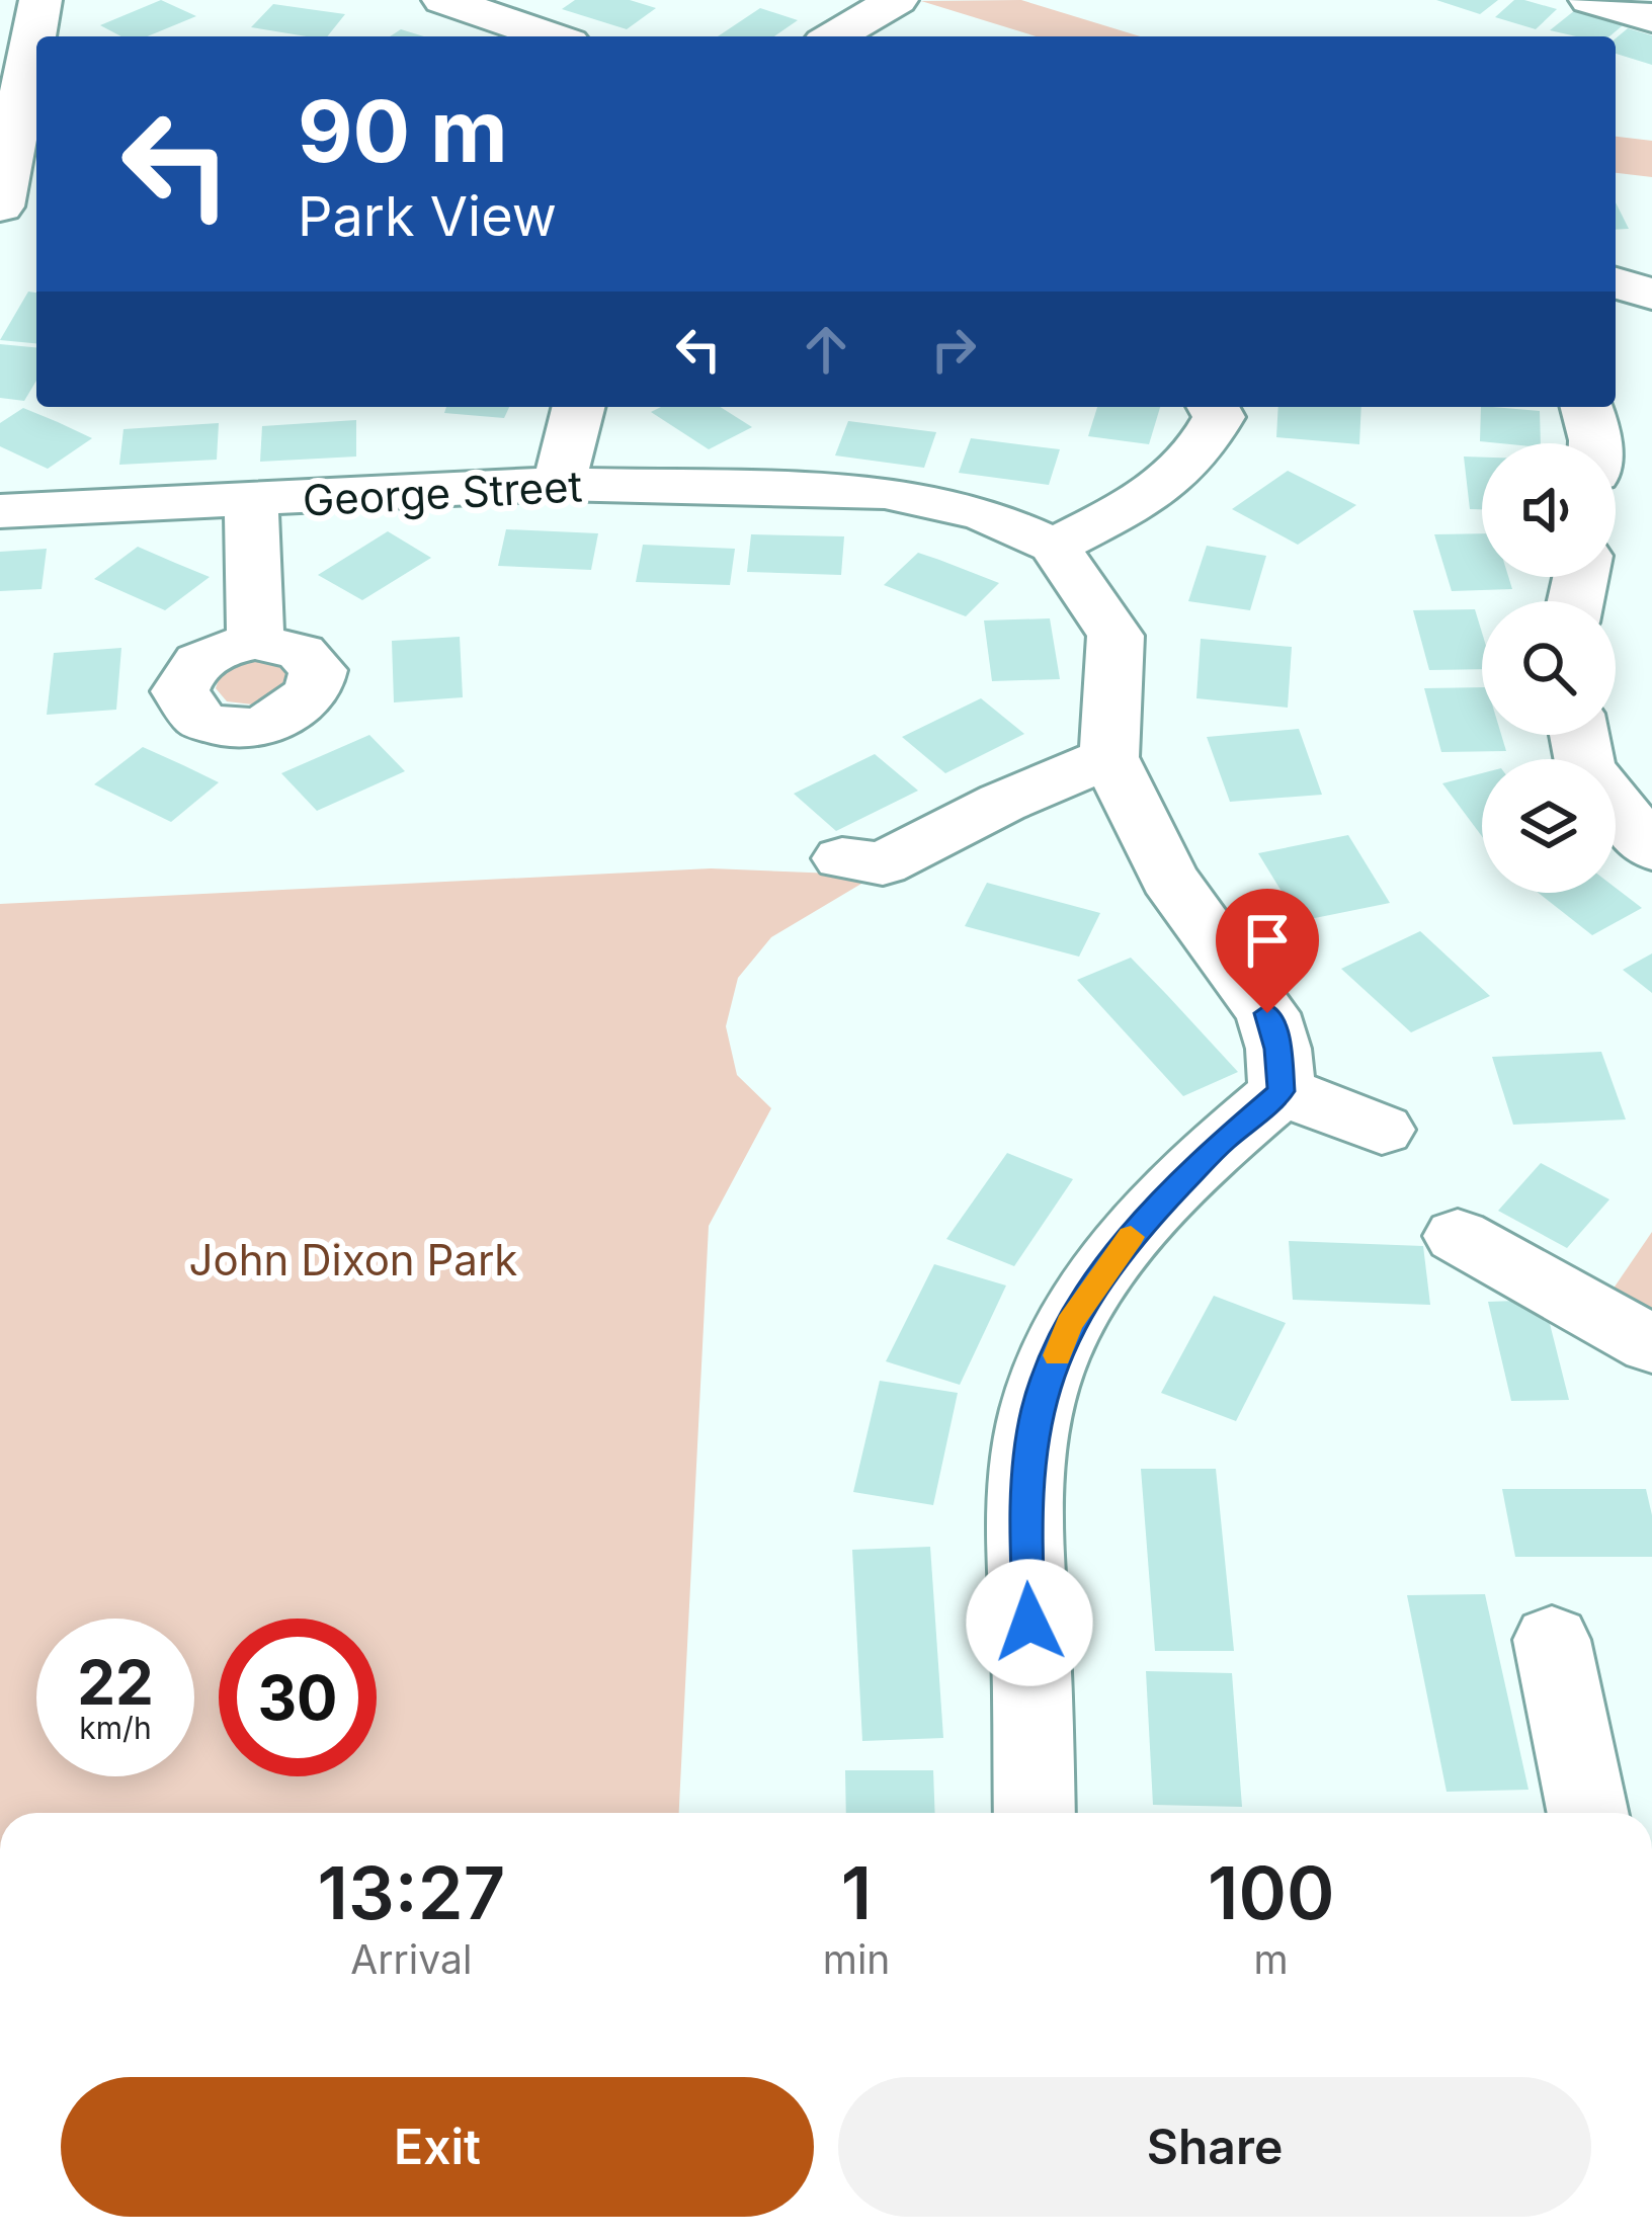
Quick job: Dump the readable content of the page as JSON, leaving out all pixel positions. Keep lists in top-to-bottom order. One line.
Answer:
{"streets":{"street":["George Street"]},"parks":["John Dixon Park"],"page":{"turn":["90 m","Park View"],"speed":"22 km/h","limit":"30","eta":["13:27","Arrival","1","min","100","m"],"buttons":["Exit","Share"]}}
